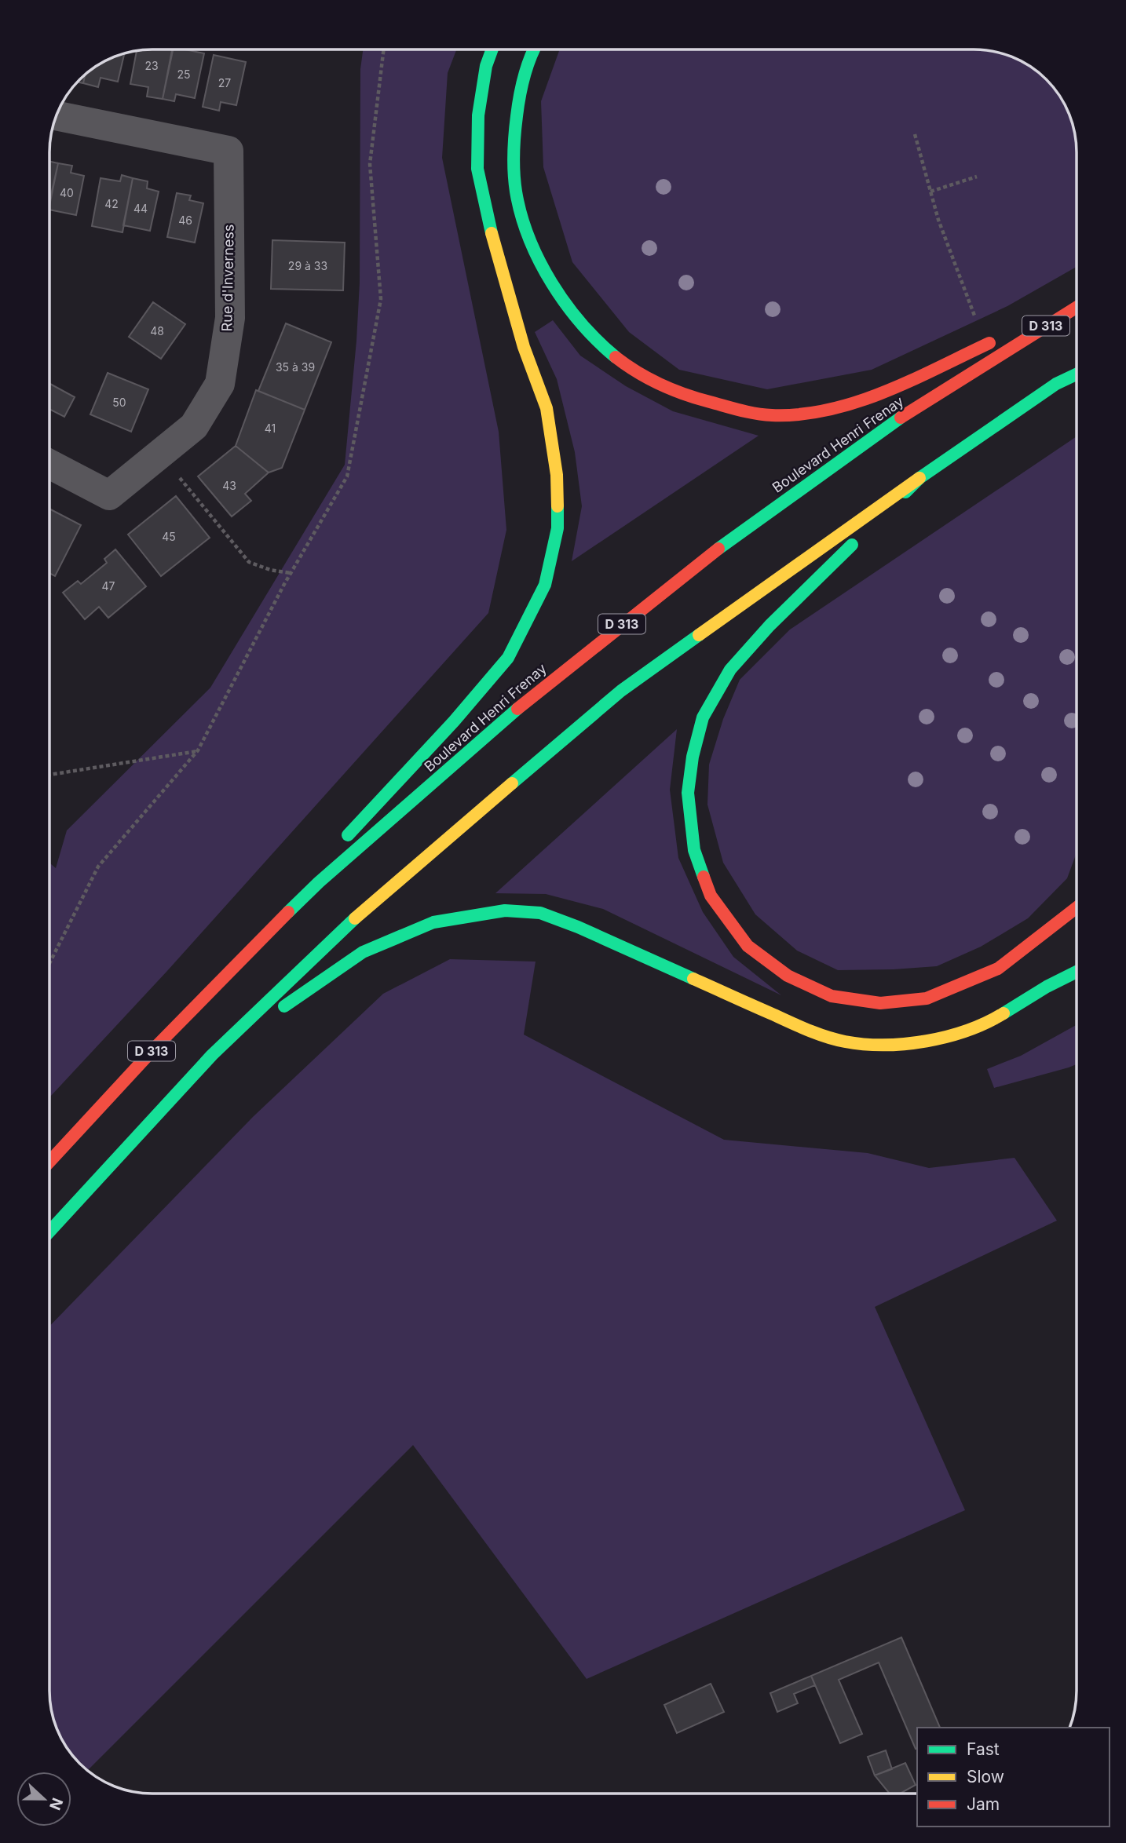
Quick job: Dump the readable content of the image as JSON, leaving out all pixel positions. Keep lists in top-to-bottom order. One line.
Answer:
{"streets":{"highway":["D 313","Boulevard Henri Frenay"],"street":["Rue d'Inverness"]},"house_numbers":["23","25","27","40","42","44","46","29 à 33","48","35 à 39","50","41","43","45","47"],"legend":["Fast","Slow","Jam"],"north":"right"}
